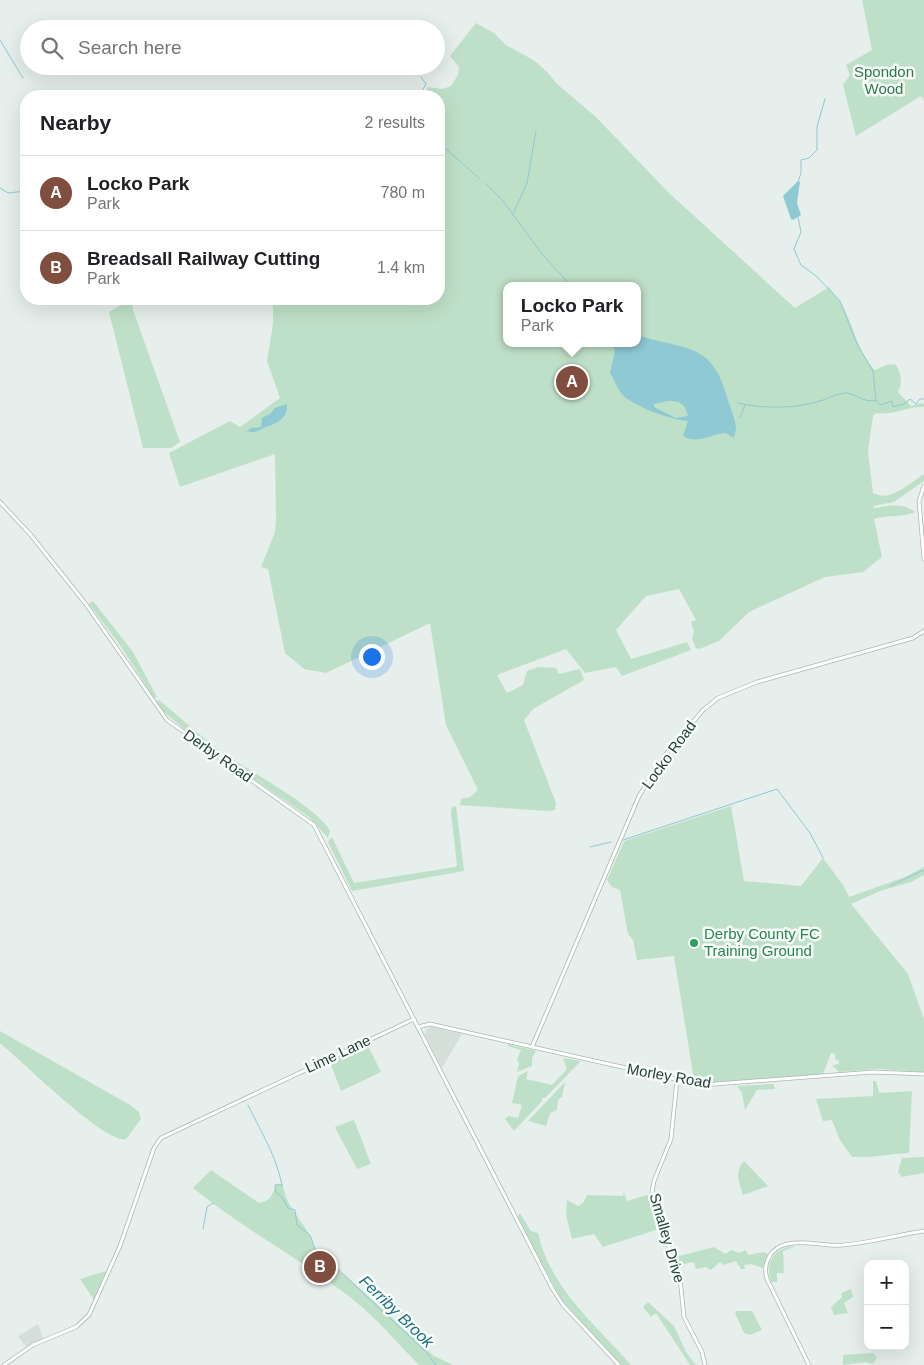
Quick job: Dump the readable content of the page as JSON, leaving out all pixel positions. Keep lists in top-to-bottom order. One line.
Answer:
{"streets":{"street":["Locko Road","Derby Road","Lime Lane","Morley Road","Smalley Drive"]},"crossings":[["Locko Road","Morley Road"],["Derby Road","Lime Lane"],["Morley Road","Smalley Drive"]],"water":["Ferriby Brook"],"parks":["Spondon Wood"],"places":["Derby County FC Training Ground"],"page":{"search":"Search here","heading":["Nearby","2 results"],"list":[{"mark":"A","name":"Locko Park","note":"Park","value":"780 m"},{"mark":"B","name":"Breadsall Railway Cutting","note":"Park","value":"1.4 km"}],"popup":["Locko Park","Park"],"pins":["A","B"],"map_buttons":["+","−"]}}
